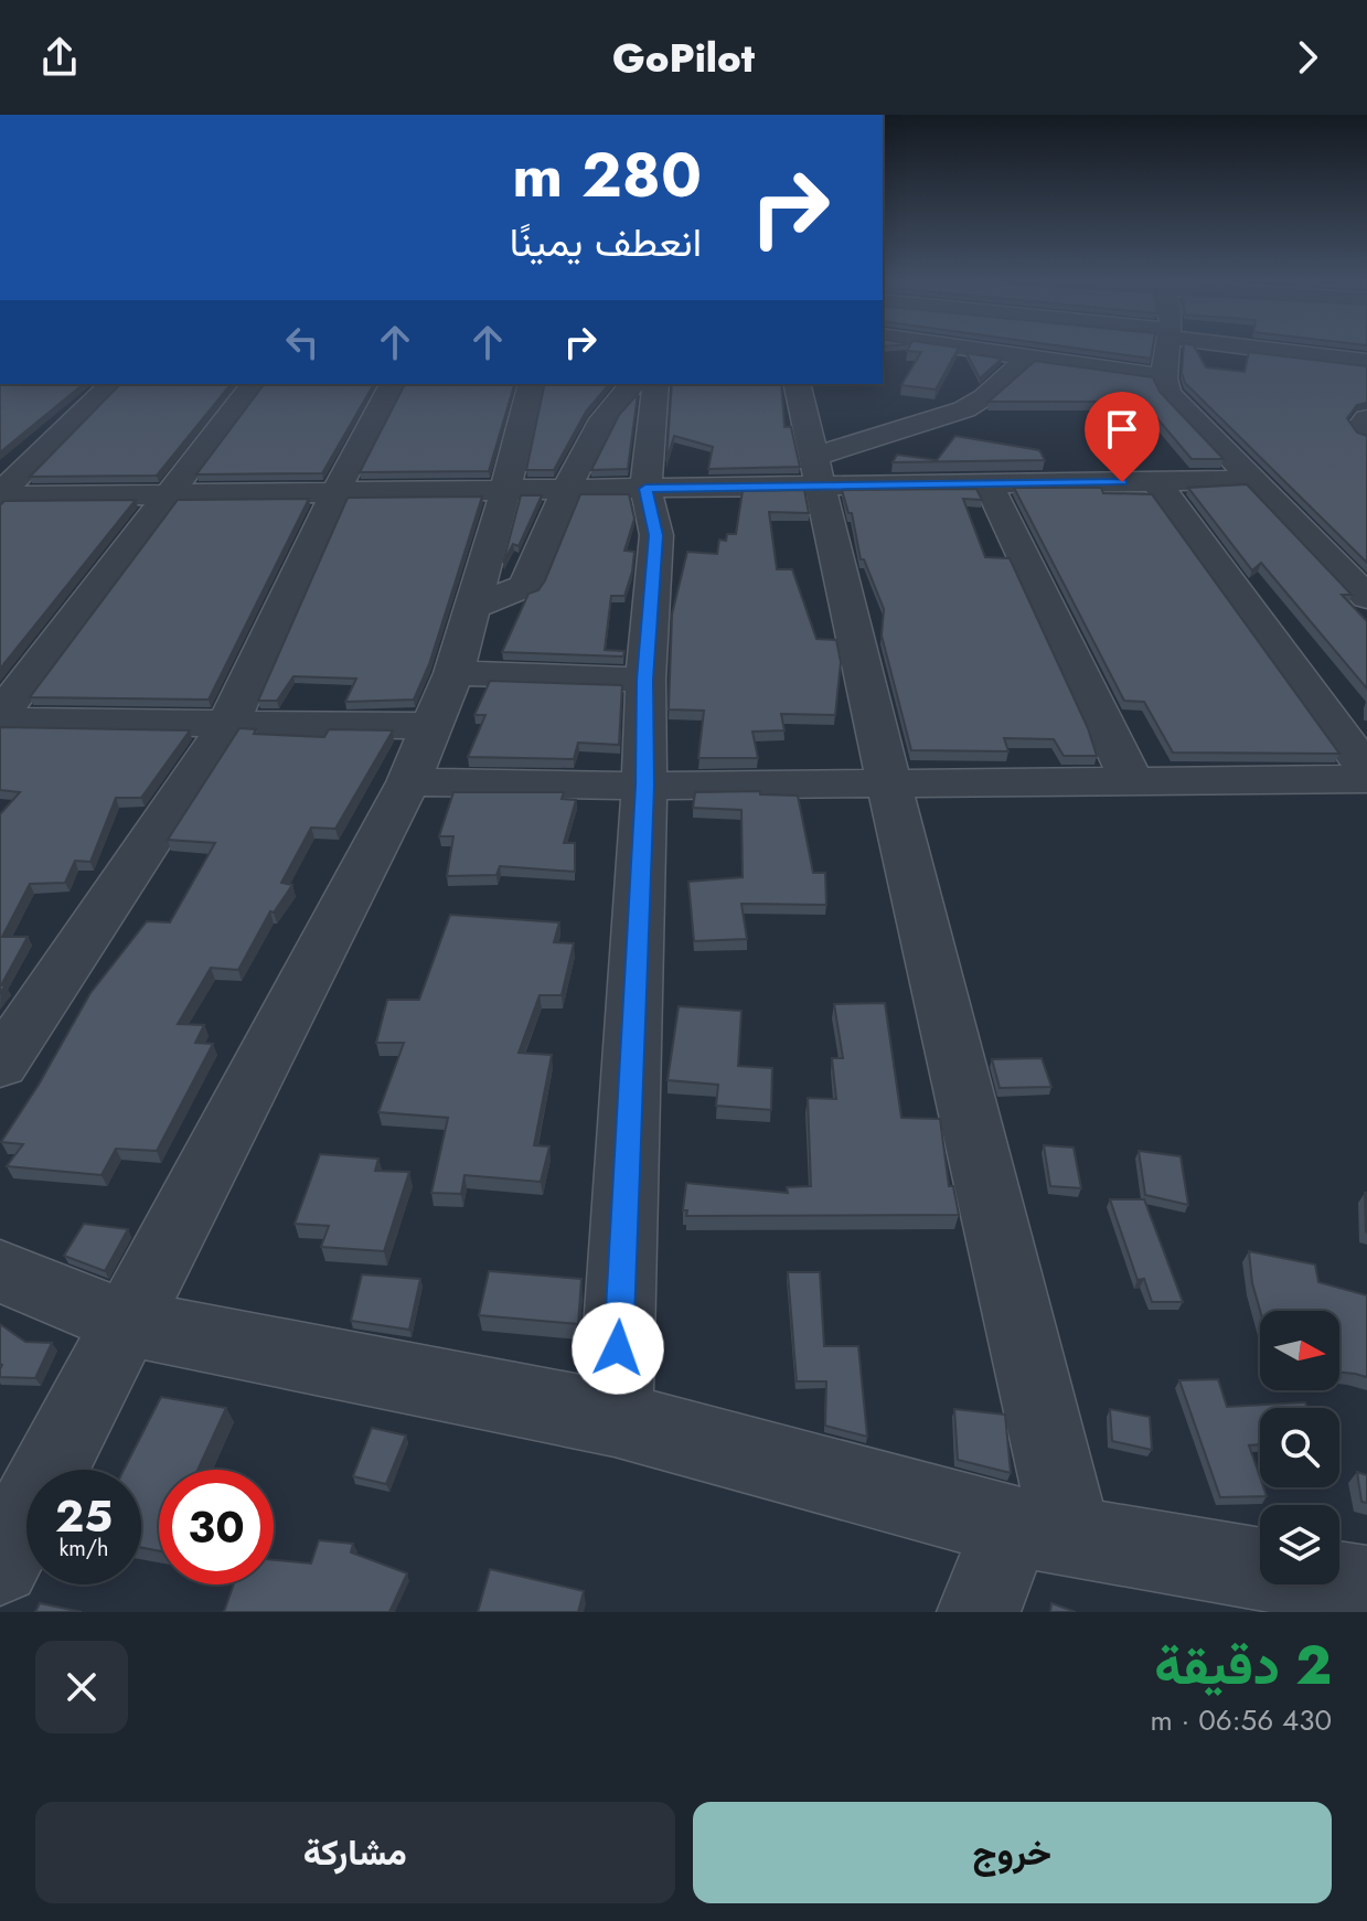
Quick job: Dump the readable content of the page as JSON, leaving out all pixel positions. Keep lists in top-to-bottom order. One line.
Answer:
{"north":"right","page":{"header":"GoPilot","turn":["280 m","انعطف يمينًا"],"speed":"25 km/h","limit":"30","heading":["2 دقيقة","430 m · 06:56"],"buttons":["خروج","مشاركة"]}}
